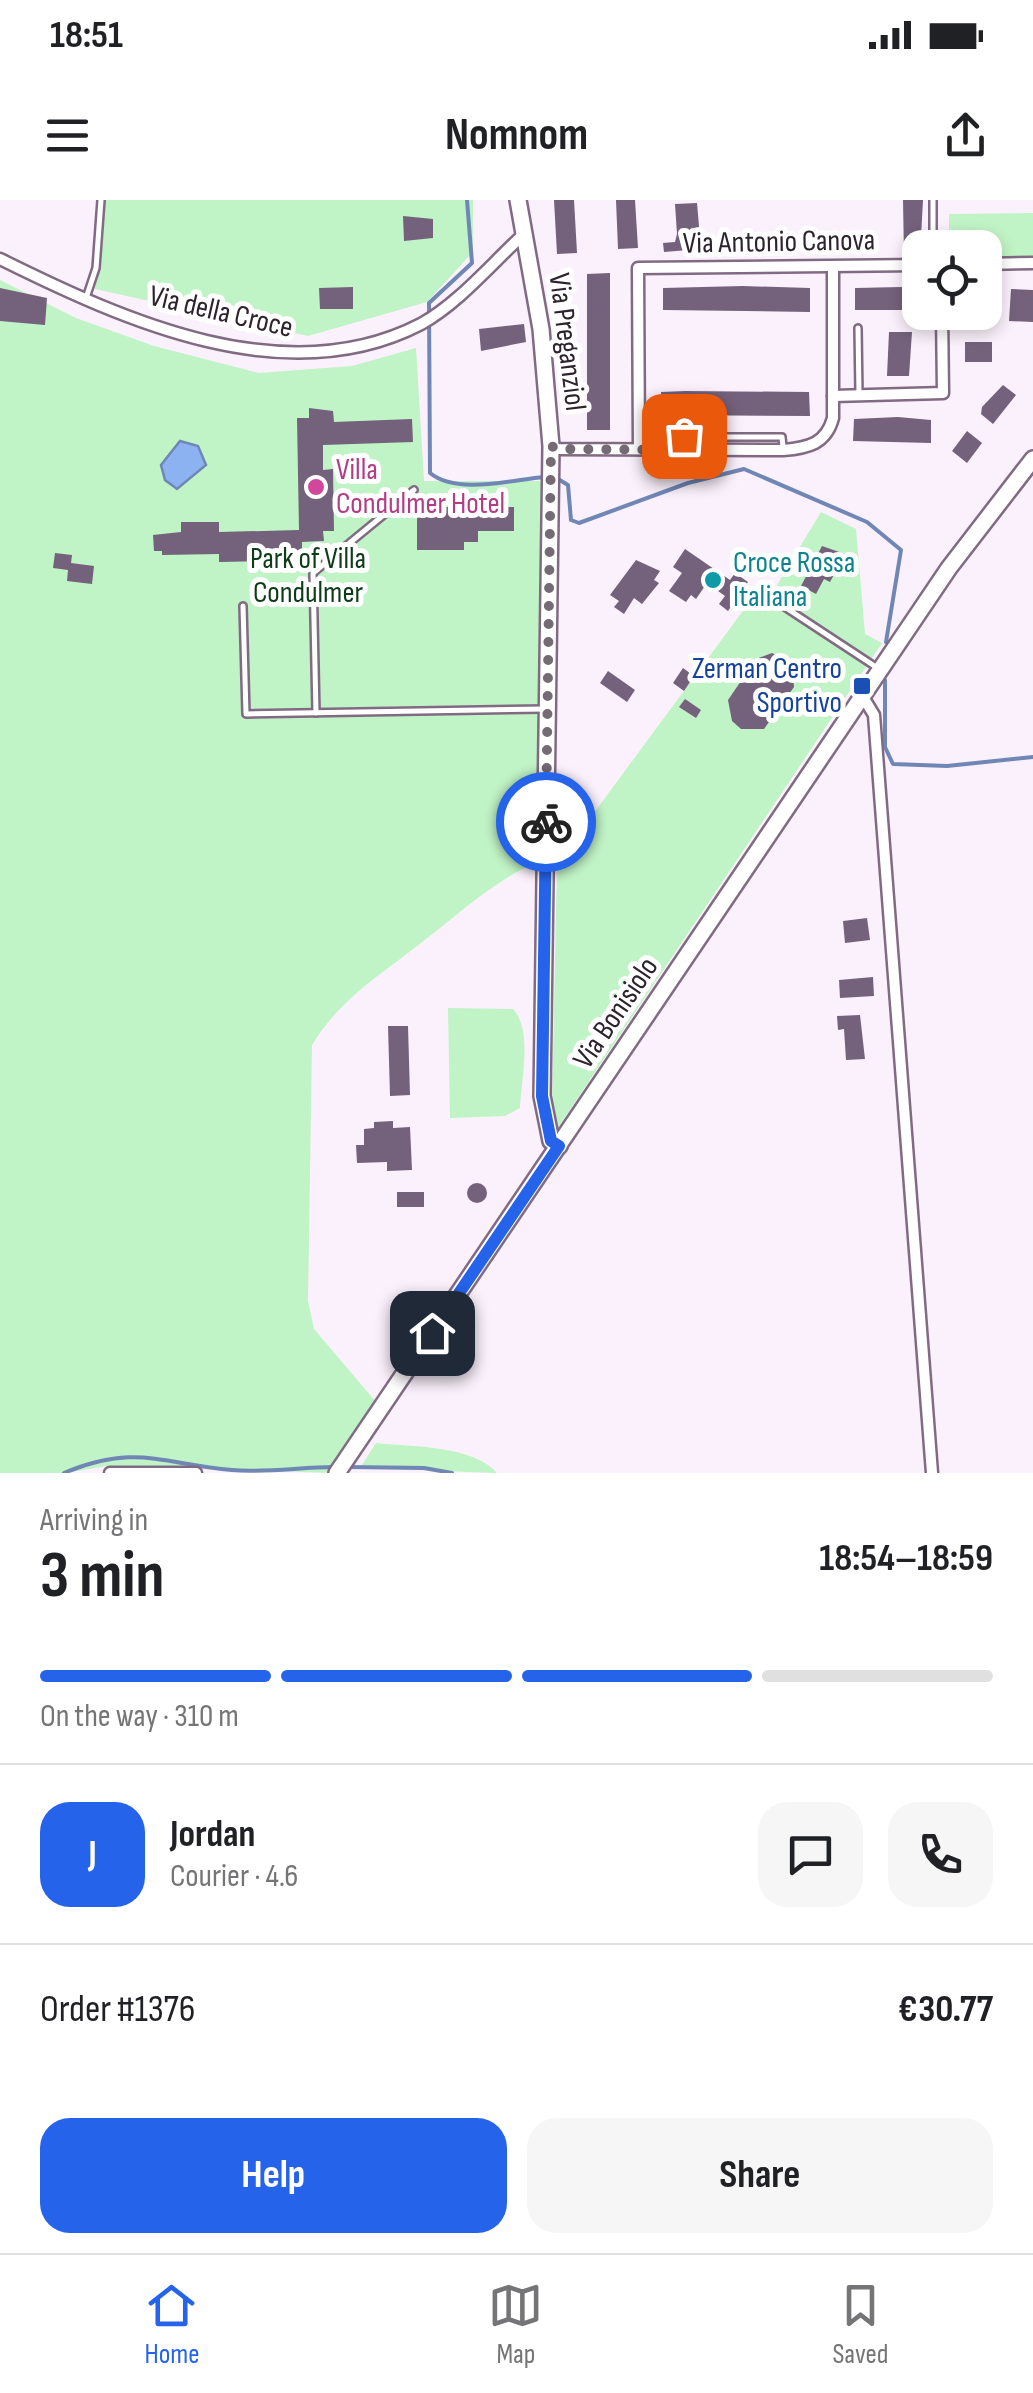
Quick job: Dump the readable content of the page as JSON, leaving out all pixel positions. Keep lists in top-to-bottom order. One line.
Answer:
{"streets":{"main road":["Via Preganziol","Via Bonisiolo"],"street":["Via Antonio Canova","Via della Croce"]},"crossings":[["Via della Croce","Via Preganziol"],["Via Preganziol","Via Bonisiolo"]],"parks":["Park of Villa Condulmer"],"places":{"other":["Villa Condulmer Hotel","Croce Rossa Italiana"],"transit":["Zerman Centro Sportivo"]},"page":{"status":"18:51","header":"Nomnom","heading":["3 min","Arriving in","18:54–18:59"],"panel":["Jordan","Courier · 4.6","Order #1376","€30.77"],"bar":"On the way · 310 m","round":"J","buttons":["Help","Share"],"tabs":["Home","Map","Saved"]}}
